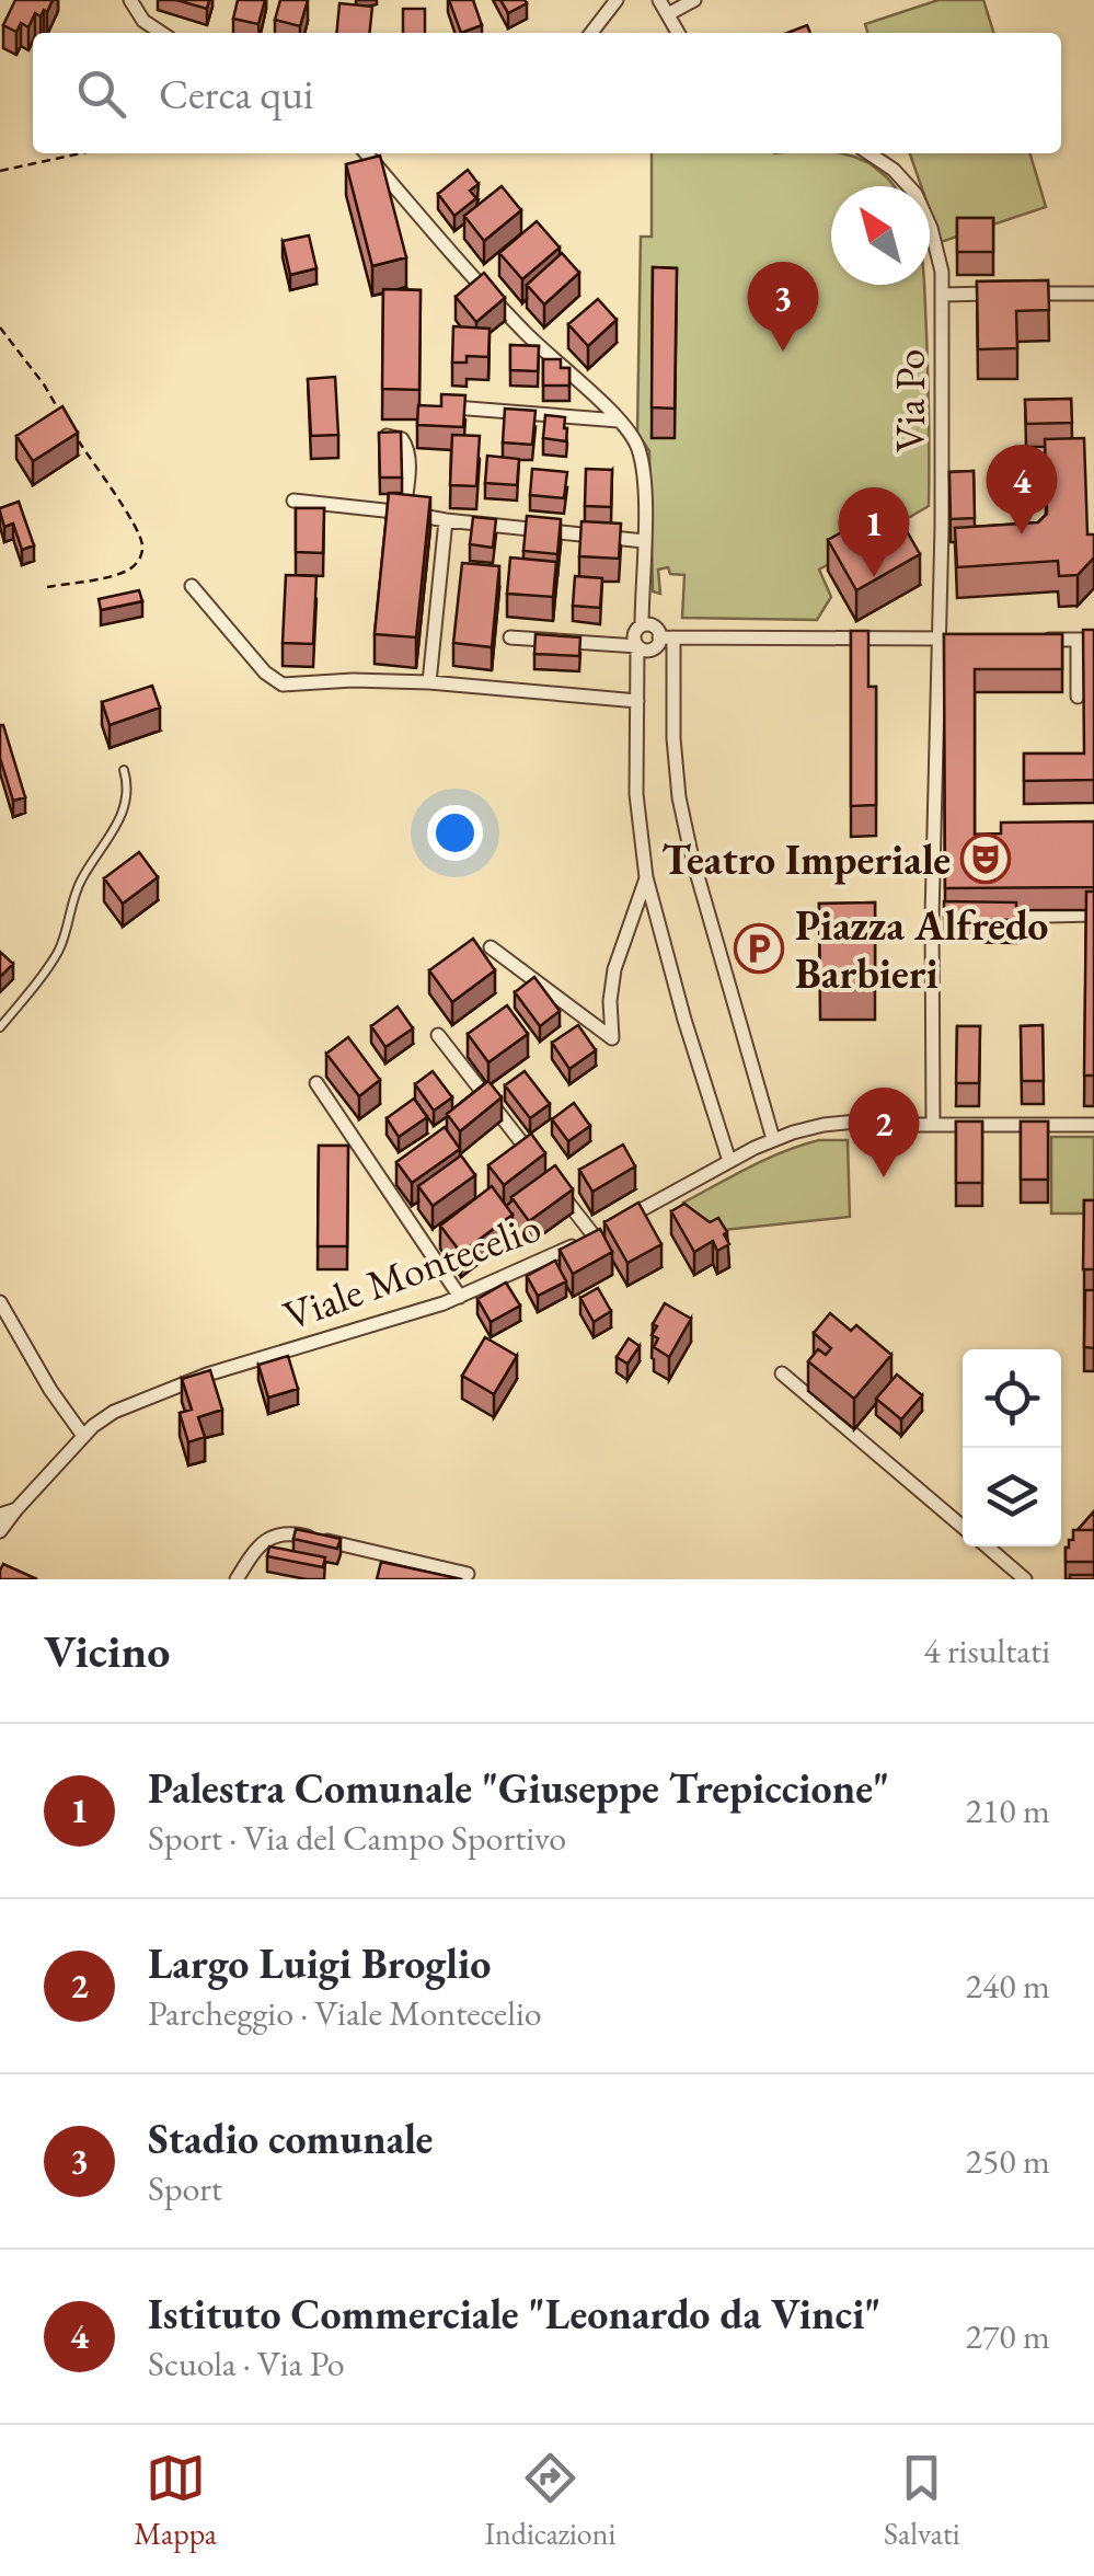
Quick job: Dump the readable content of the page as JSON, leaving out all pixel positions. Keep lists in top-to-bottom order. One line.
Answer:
{"streets":{"street":["Via Po","Viale Montecelio"]},"crossings":[["Via Po","Viale Montecelio"]],"places":{"theatre":["Teatro Imperiale"],"parking":["Piazza Alfredo Barbieri"]},"north":"top left","page":{"search":"Cerca qui","pins":["3","4","1","2"],"heading":["Vicino","4 risultati"],"list":[{"mark":"1","name":"Palestra Comunale \"Giuseppe Trepiccione\"","note":"Sport · Via del Campo Sportivo","value":"210 m"},{"mark":"2","name":"Largo Luigi Broglio","note":"Parcheggio · Viale Montecelio","value":"240 m"},{"mark":"3","name":"Stadio comunale","note":"Sport","value":"250 m"},{"mark":"4","name":"Istituto Commerciale \"Leonardo da Vinci\"","note":"Scuola · Via Po","value":"270 m"}],"nav":["Mappa","Indicazioni","Salvati"]}}
